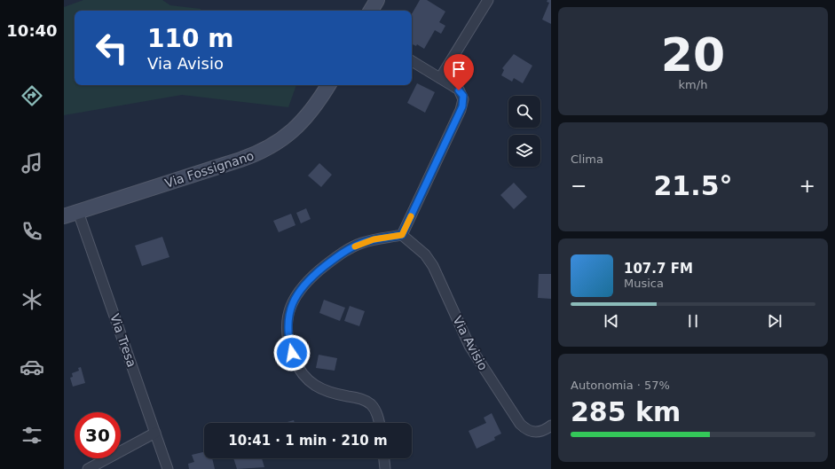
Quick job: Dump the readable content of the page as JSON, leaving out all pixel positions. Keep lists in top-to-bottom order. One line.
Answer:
{"streets":{"street":["Via Fossignano","Via Tresa","Via Avisio"]},"crossings":[["Via Fossignano","Via Tresa"]],"page":{"tabs":"10:40","tile":[["20","km/h"],"Clima",["Autonomia · 57%","285 km"]],"turn":["110 m","Via Avisio"],"heat":["−","21.5°","+"],"song":["107.7 FM","Musica"],"limit":"30","trip":"10:41 · 1 min · 210 m"}}
